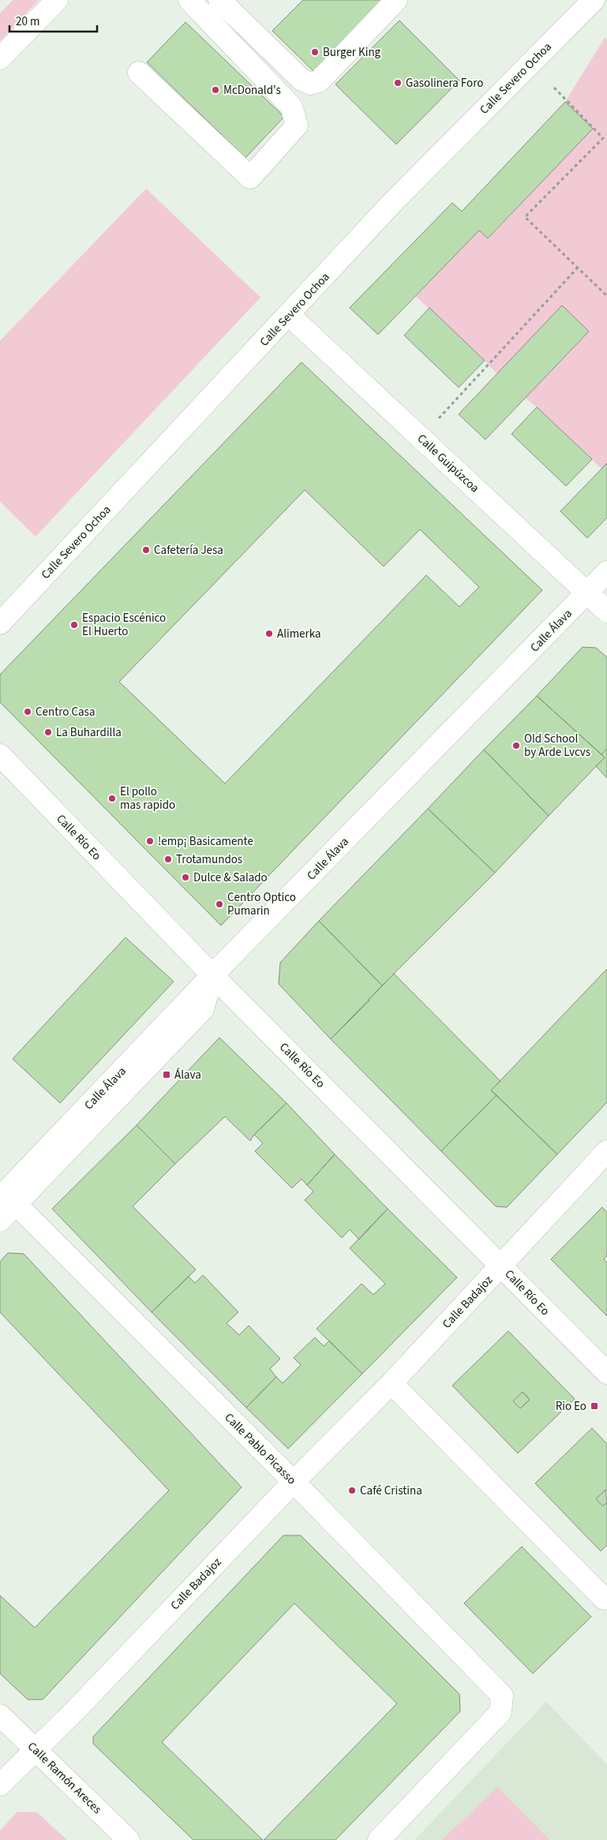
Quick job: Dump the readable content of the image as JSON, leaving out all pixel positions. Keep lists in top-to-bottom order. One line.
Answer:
{"streets":{"street":["Calle Severo Ochoa","Calle Guipúzcoa","Calle Álava","Calle Río Eo","Calle Badajoz","Calle Pablo Picasso","Calle Ramón Areces"]},"crossings":[["Calle Severo Ochoa","Calle Guipúzcoa"],["Calle Guipúzcoa","Calle Álava"],["Calle Álava","Calle Río Eo"],["Calle Río Eo","Calle Badajoz"],["Calle Badajoz","Calle Pablo Picasso"],["Calle Badajoz","Calle Ramón Areces"]],"places":{"other":["Burger King","Gasolinera Foro","McDonald's","Cafetería Jesa","Espacio Escénico El Huerto","Alimerka","Centro Casa","La Buhardilla","Old School by Arde Lvcvs","El pollo mas rapido","!emp¡ Basicamente","Trotamundos","Dulce & Salado","Centro Optico Pumarin","Café Cristina"],"transit":["Álava","Rio Eo"]},"scale_bar":"20 m"}
